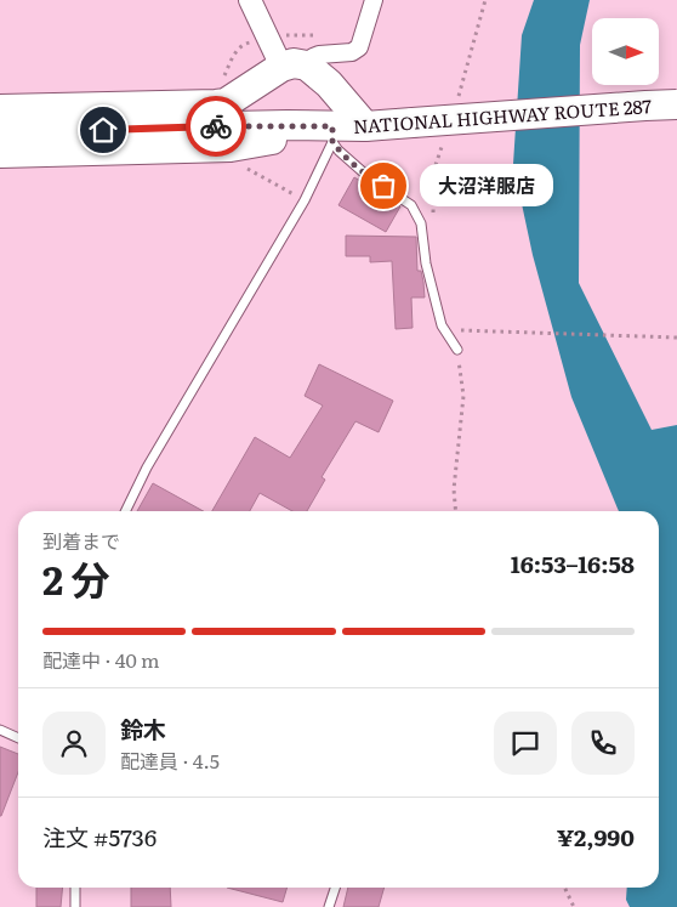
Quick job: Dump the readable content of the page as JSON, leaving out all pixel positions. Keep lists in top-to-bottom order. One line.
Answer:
{"streets":{"highway":["NATIONAL HIGHWAY ROUTE 287"]},"places":["大沼洋服店"],"north":"right","page":{"bubble":"大沼洋服店","heading":["2 分","到着まで","16:53–16:58"],"panel":["鈴木","配達員 · 4.5","注文 #5736","¥2,990"],"bar":"配達中 · 40 m"}}
